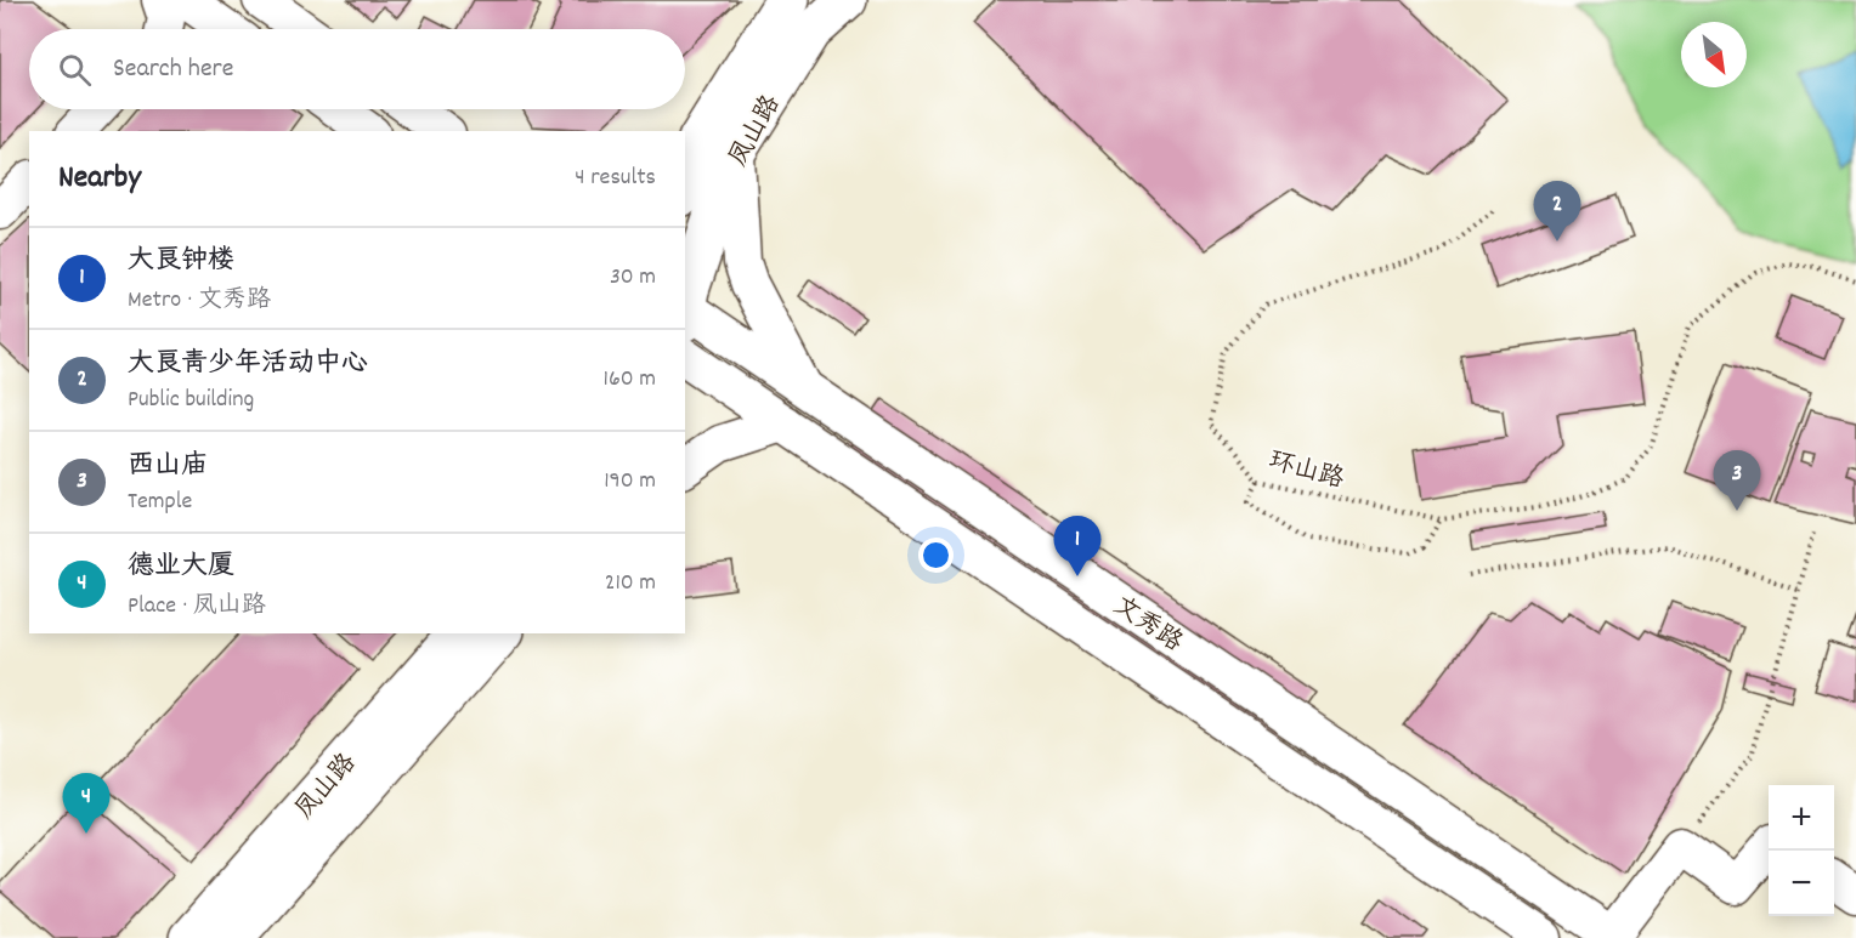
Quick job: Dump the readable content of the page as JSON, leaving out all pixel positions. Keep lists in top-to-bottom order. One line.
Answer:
{"streets":{"main road":["凤山路"],"street":["文秀路"],"path":["环山路"]},"north":"bottom right","page":{"search":"Search here","heading":["Nearby","4 results"],"pins":["2","3","1","4"],"list":[{"mark":"1","name":"大良钟楼","note":"Metro · 文秀路","value":"30 m"},{"mark":"2","name":"大良青少年活动中心","note":"Public building","value":"160 m"},{"mark":"3","name":"西山庙","note":"Temple","value":"190 m"},{"mark":"4","name":"德业大厦","note":"Place · 凤山路","value":"210 m"}],"map_buttons":["+","−"]}}
